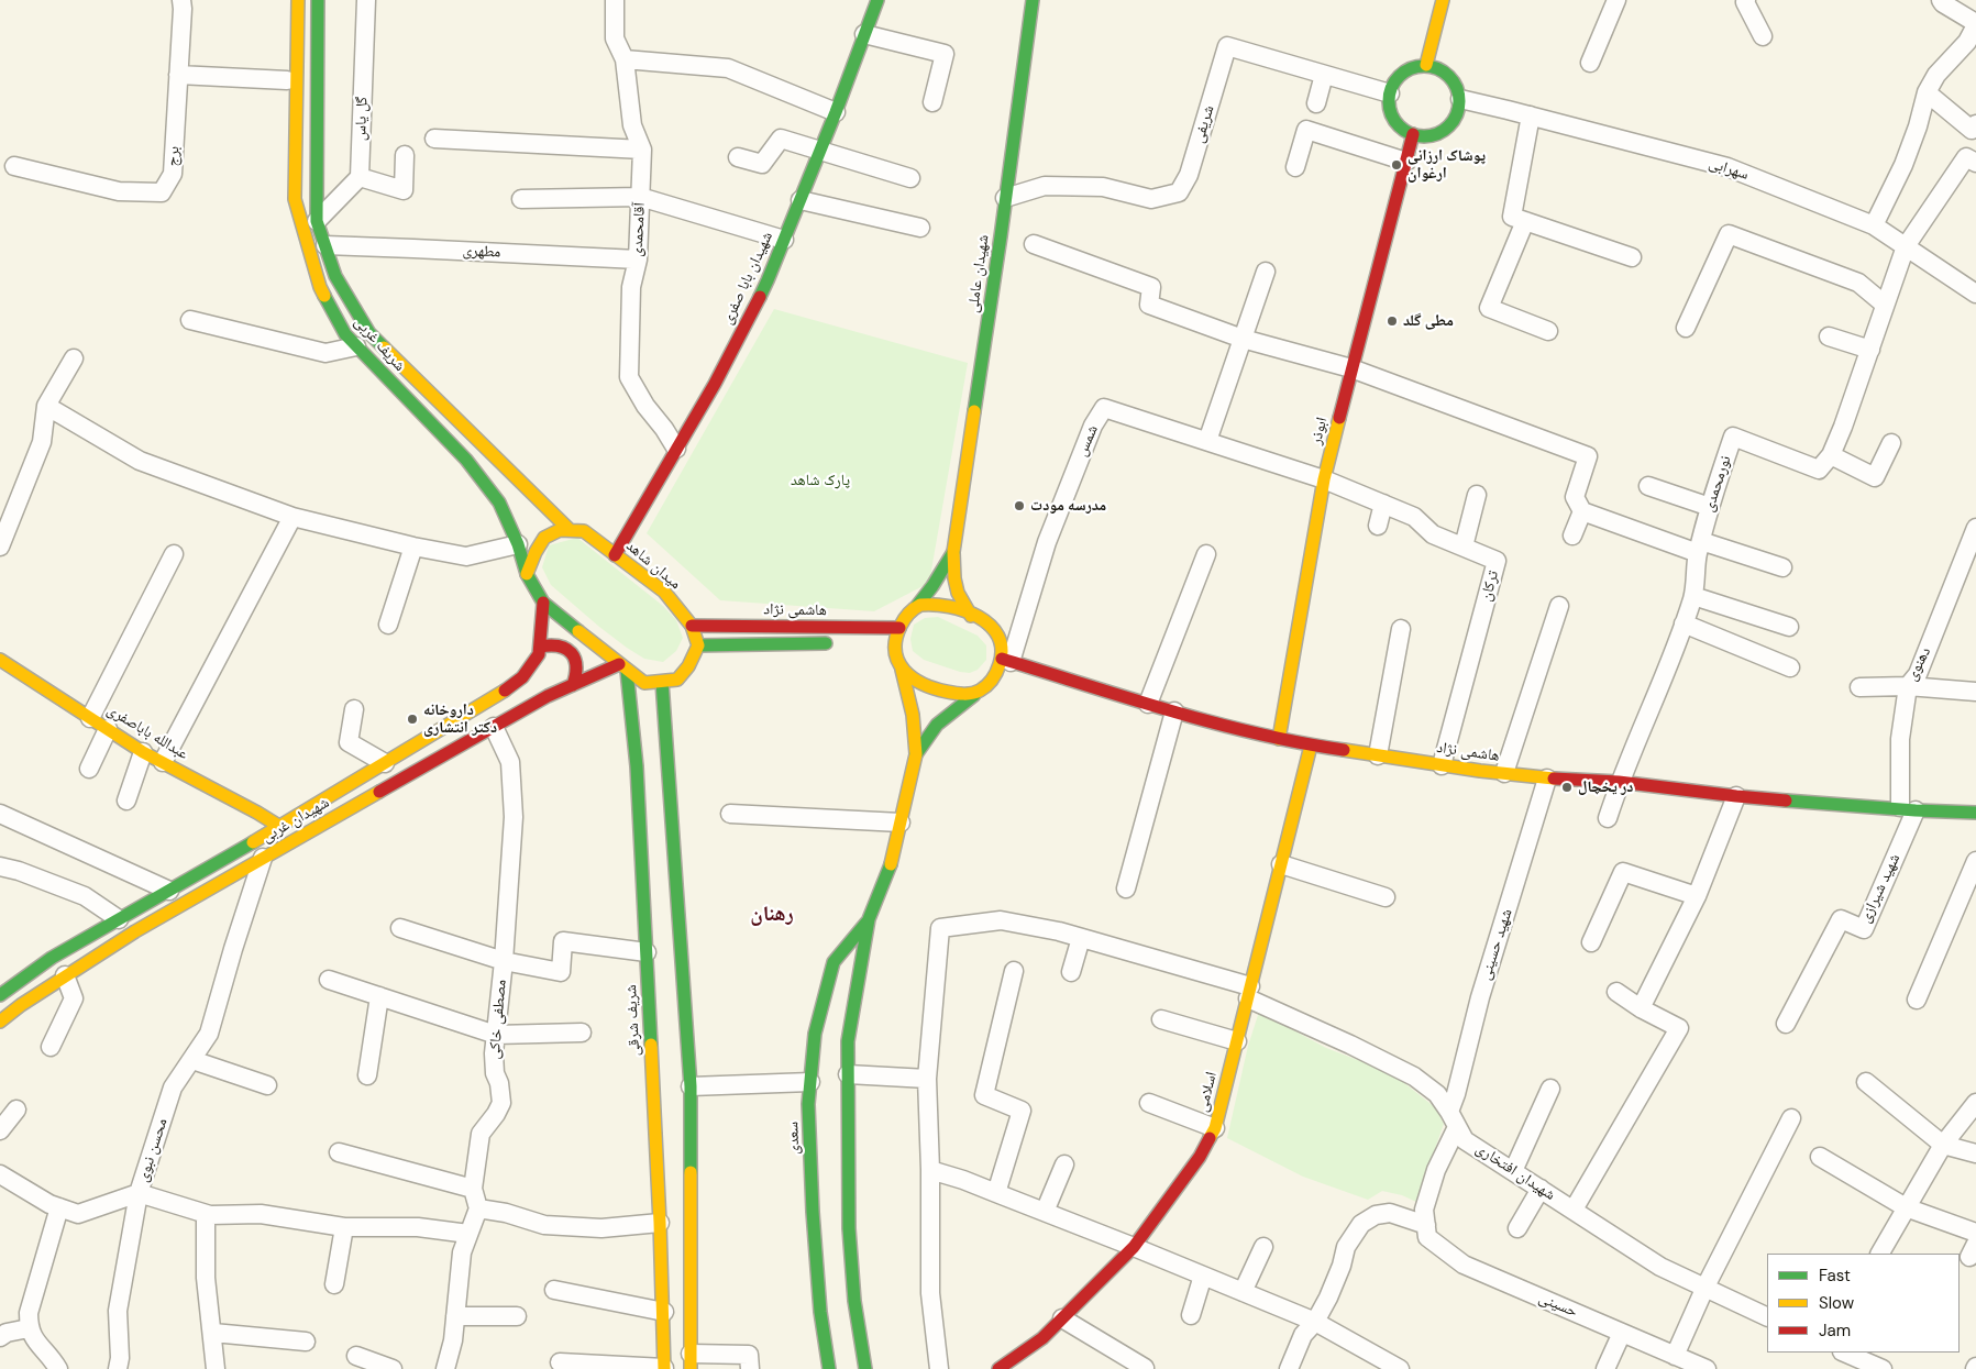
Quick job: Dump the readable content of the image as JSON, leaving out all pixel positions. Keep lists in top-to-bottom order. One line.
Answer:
{"streets":{"main road":["شهیدان عاملی","شهیدان بابا صفری","شریف غربی","ابوذر","میدان شاهد","هاشمی نژاد","عبدالله باباصفری","شهیدان غربی","شریف شرقی","اسلامی","سعدی"],"street":["گل یاس","شریفی","برج","سهرابی","آقامحمدی","مطهری","شمس","نورمحمدی","ترکان","دهنوی","شهید شیرازی","شهید حسینی","مصطفی خاکی","محسن نبوی","شهیدان افتخاری","حسینی"]},"crossings":[["شریفی","سهرابی"],["شریفی","شهیدان عاملی"],["شریفی","ابوذر"],["سهرابی","ابوذر"],["آقامحمدی","مطهری"],["آقامحمدی","شهیدان بابا صفری"],["مطهری","شریف غربی"],["شهیدان عاملی","شمس"],["شهیدان عاملی","هاشمی نژاد"],["شهیدان بابا صفری","میدان شاهد"],["شریف غربی","میدان شاهد"],["ابوذر","شمس"],["ابوذر","ترکان"],["ابوذر","هاشمی نژاد"],["شمس","ترکان"],["شمس","هاشمی نژاد"],["نورمحمدی","هاشمی نژاد"],["میدان شاهد","هاشمی نژاد"],["ترکان","هاشمی نژاد"],["هاشمی نژاد","دهنوی"],["هاشمی نژاد","شهید شیرازی"],["هاشمی نژاد","شهید حسینی"],["هاشمی نژاد","اسلامی"],["دهنوی","شهید شیرازی"],["عبدالله باباصفری","شهیدان غربی"],["شهیدان غربی","مصطفی خاکی"],["شهیدان غربی","شریف شرقی"],["شهیدان غربی","محسن نبوی"],["شهید حسینی","شهیدان افتخاری"],["اسلامی","شهیدان افتخاری"]],"districts":["رهنان"],"parks":["پارک شاهد"],"places":["پوشاک ارزانی ارغوان","مطی گلد","مدرسه مودت","داروخانه دکتر انتشاری","در یخچال"],"legend":["Fast","Slow","Jam"]}
